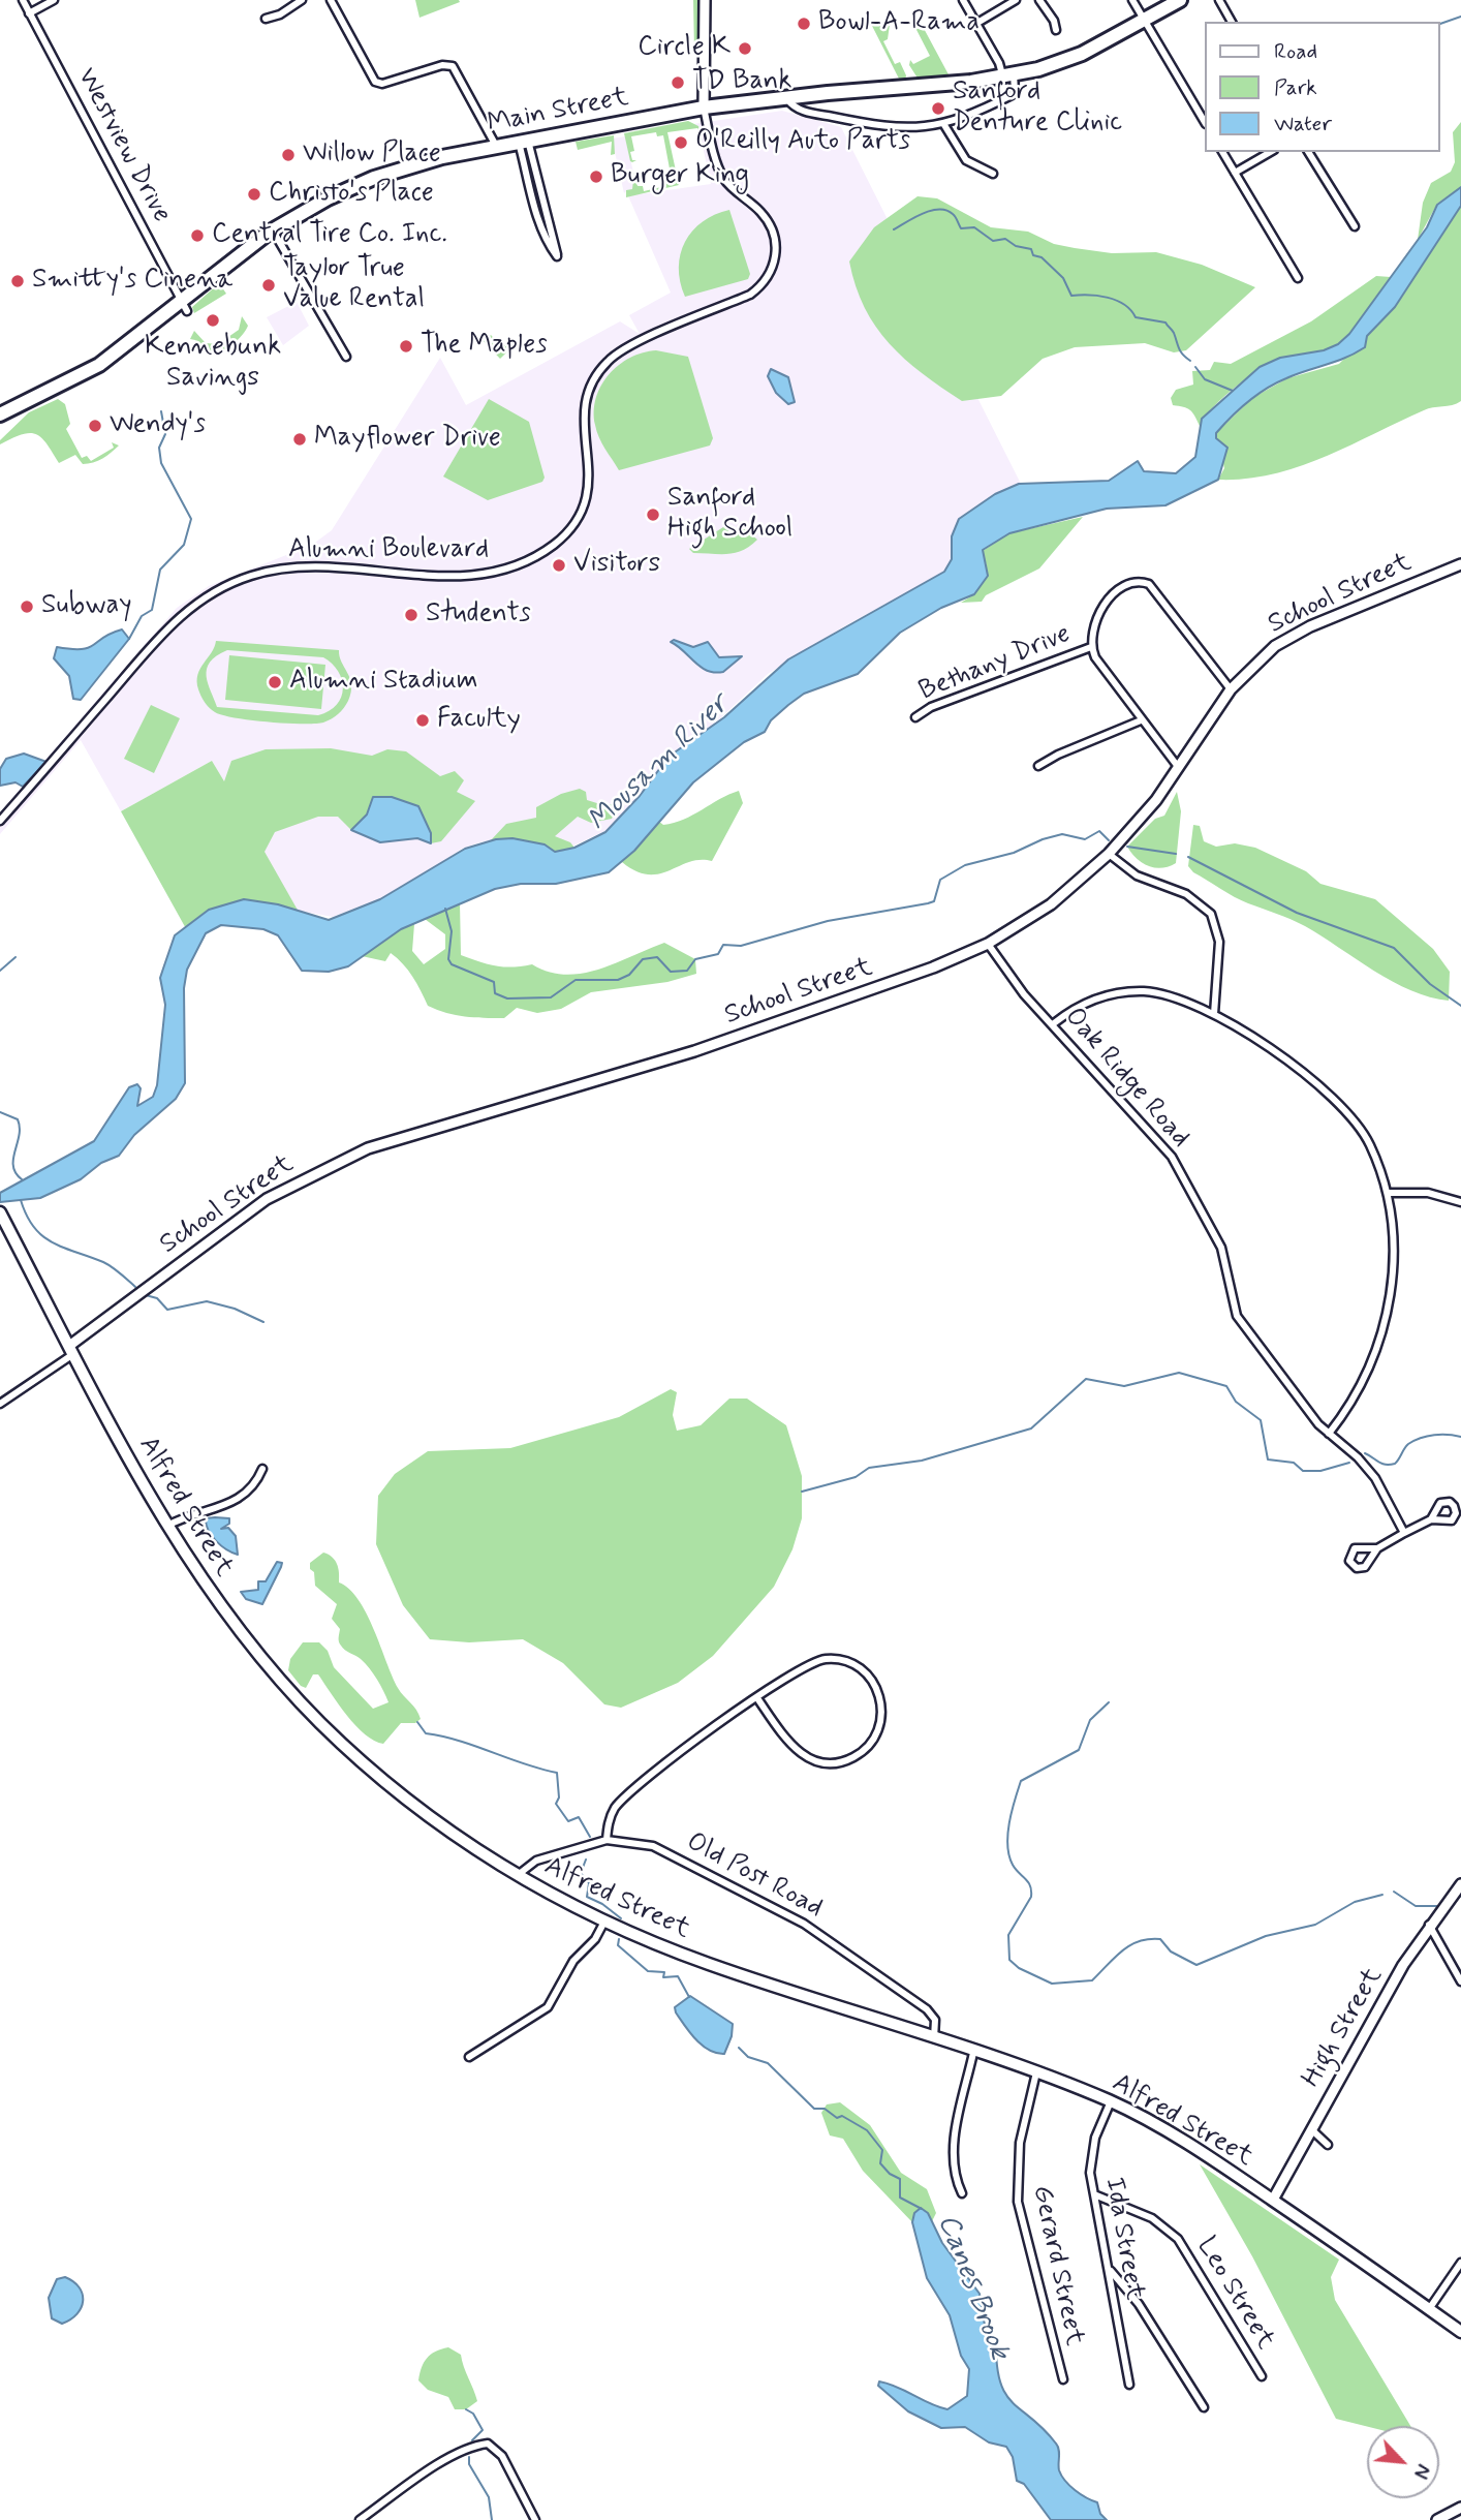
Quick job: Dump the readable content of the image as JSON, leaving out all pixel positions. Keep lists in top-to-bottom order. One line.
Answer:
{"streets":{"highway":["Main Street"],"main road":["Alfred Street"],"street":["Westview Drive","Alumni Boulevard","School Street","Bethany Drive","Oak Ridge Road","Old Post Road","High Street","Ida Street","Gerard Street","Leo Street"]},"crossings":[["Main Street","Westview Drive"],["Main Street","Alumni Boulevard"],["School Street","Oak Ridge Road"],["School Street","Alfred Street"],["Alfred Street","Old Post Road"],["Alfred Street","High Street"],["Alfred Street","Ida Street"],["Alfred Street","Gerard Street"],["Ida Street","Leo Street"]],"water":["Mousam River","Canes Brook"],"places":["Bowl-A-Rama","Circle K","TD Bank","Sanford Denture Clinic","O'Reilly Auto Parts","Willow Place","Burger King","Christo's Place","Central Tire Co. Inc.","Smitty's Cinena","Taylor True Value Rental","Kennebunk Savings","The Maples","Wendy's","Mayflower Drive","Sanford High School","Visitors","Subway","Students","Alumni Stadium","Faculty"],"legend":["Road","Park","Water"],"north":"bottom right"}
